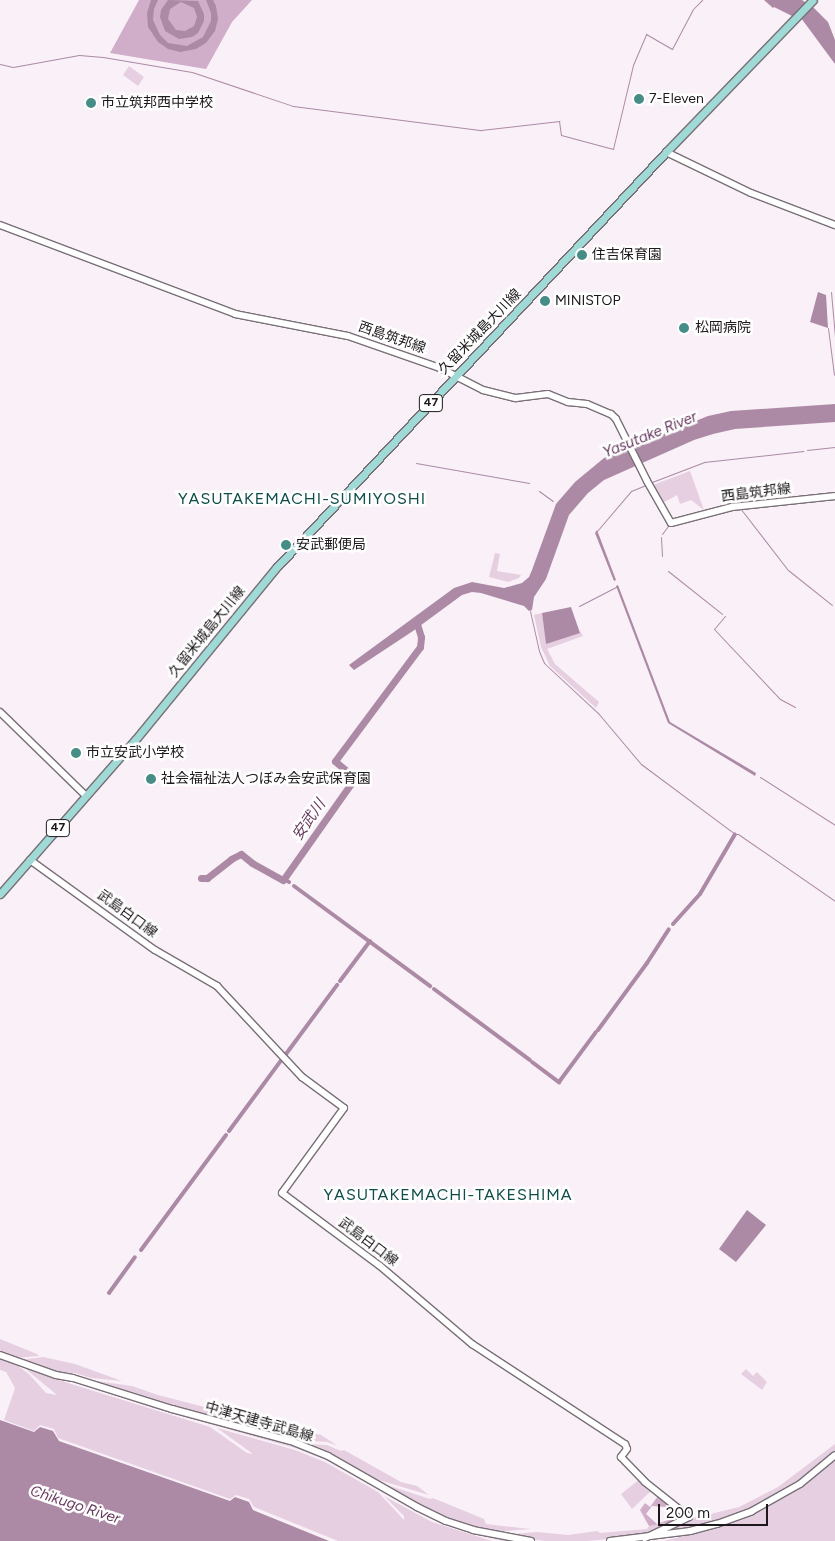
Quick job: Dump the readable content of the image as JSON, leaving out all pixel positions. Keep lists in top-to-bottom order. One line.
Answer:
{"streets":{"main road":["久留米城島大川線","西島筑邦線","47","武島白口線","中津天建寺武島線"]},"crossings":[["久留米城島大川線","西島筑邦線"],["久留米城島大川線","武島白口線"]],"districts":["YASUTAKEMACHI-SUMIYOSHI","YASUTAKEMACHI-TAKESHIMA"],"water":["Yasutake River","安武川","Chikugo River"],"places":["7-Eleven","市立筑邦西中学校","住吉保育園","MINISTOP","松岡病院","安武郵便局","市立安武小学校","社会福祉法人つぼみ会安武保育園"],"scale_bar":"200 m"}
